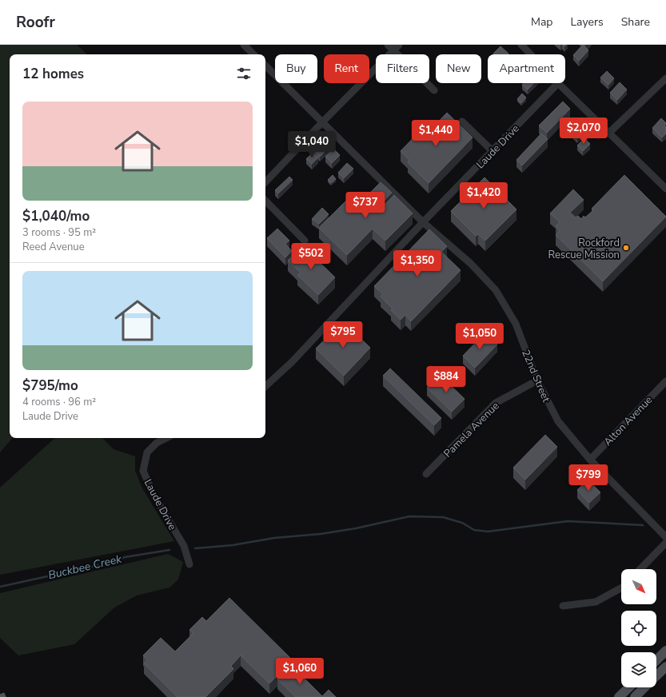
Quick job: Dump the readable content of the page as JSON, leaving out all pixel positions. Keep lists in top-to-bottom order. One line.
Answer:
{"streets":{"street":["Laude Drive","22nd Street","Alton Avenue","Pamela Avenue"]},"crossings":[["Laude Drive","22nd Street"],["22nd Street","Alton Avenue"],["22nd Street","Pamela Avenue"]],"water":["Buckbee Creek"],"places":["Rockford Rescue Mission"],"north":"bottom right","page":{"header":"Roofr","nav":["Map","Layers","Share"],"chip":["Buy","Rent","Filters","New","Apartment"],"heading":"12 homes","list":[{"name":"$1,040/mo","note":"3 rooms · 95 m² · Reed Avenue"},{"name":"$795/mo","note":"4 rooms · 96 m² · Laude Drive"}],"price":["$2,070","$1,440","$1,040","$1,420","$737","$502","$1,350","$795","$1,050","$884","$799","$1,060"]}}
